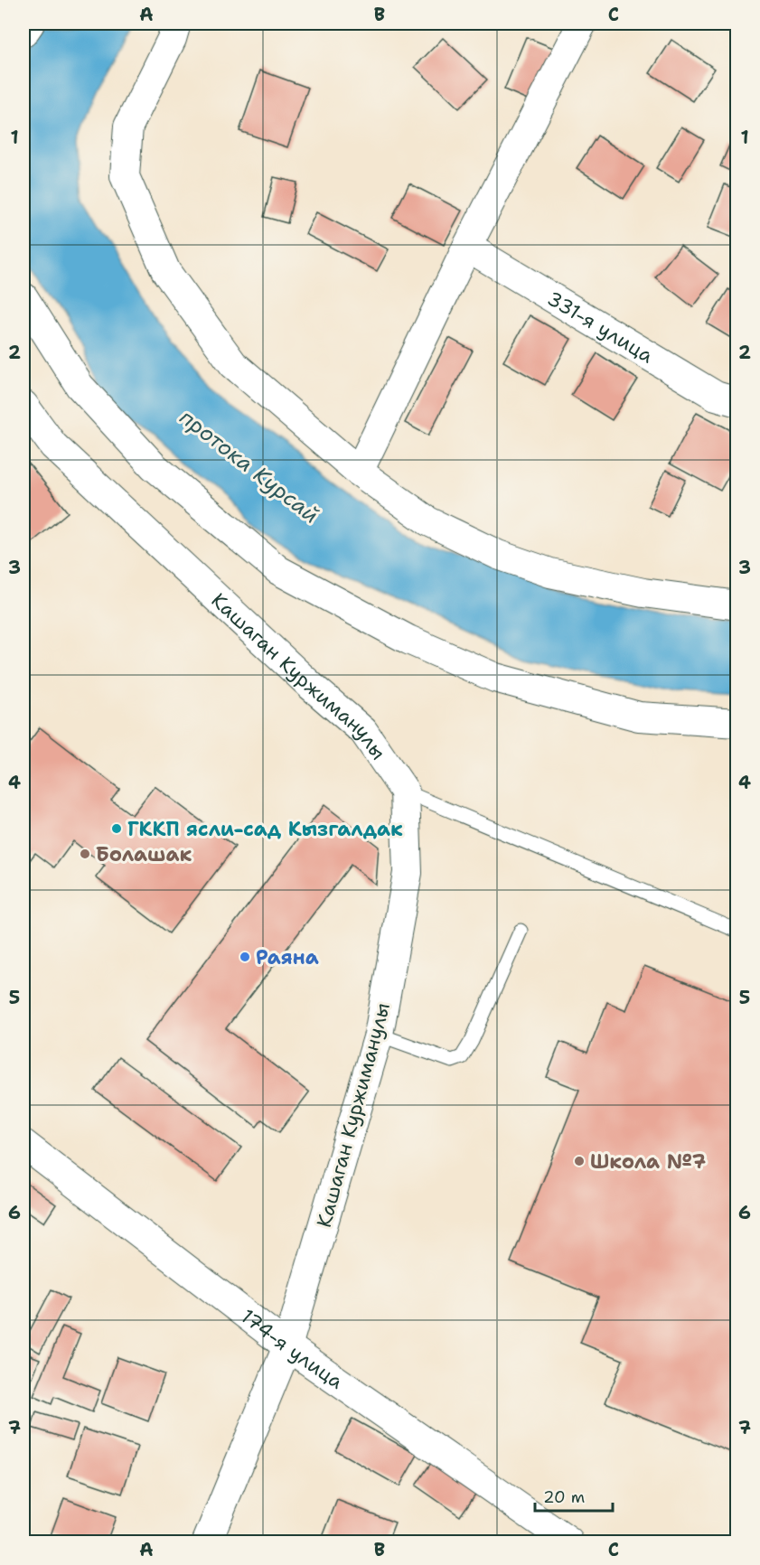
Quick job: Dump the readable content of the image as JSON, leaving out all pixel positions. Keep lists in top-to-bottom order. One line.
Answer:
{"streets":{"street":["331-я улица","Кашаган Куржиманулы","174-я улица"]},"crossings":[["Кашаган Куржиманулы","174-я улица"]],"water":["протока Курсай"],"places":["ГККП ясли-сад Кызгалдак","Болашак","Раяна","Школа №7"],"scale_bar":"20 m","grid":{"columns":["A","B","C"],"rows":["1","2","3","4","5","6","7"]}}
